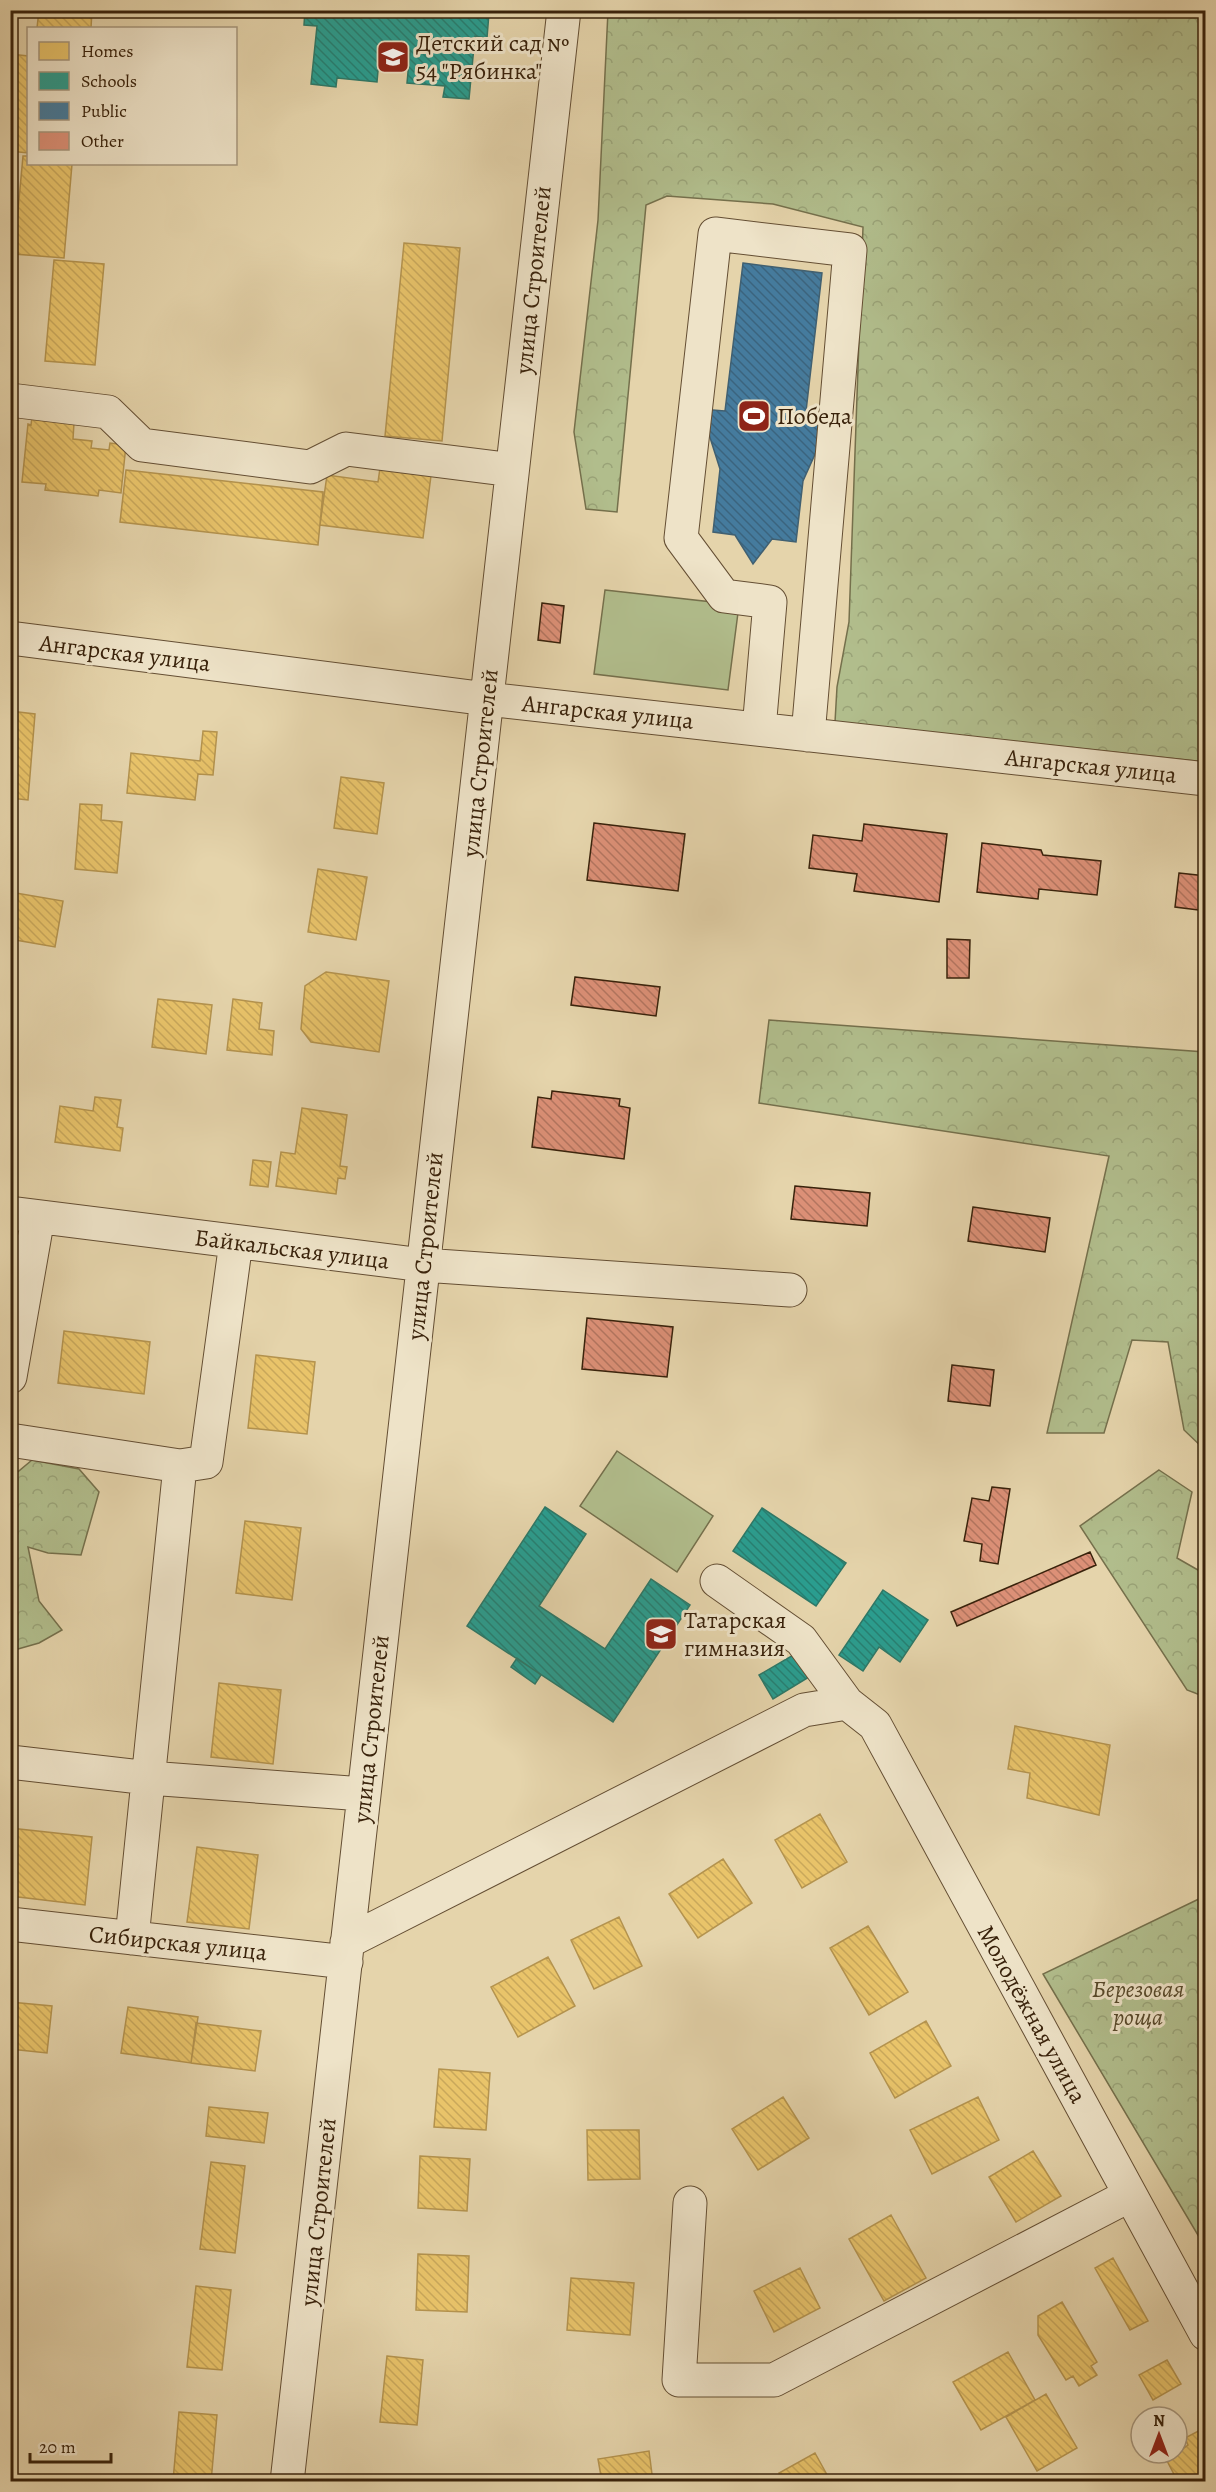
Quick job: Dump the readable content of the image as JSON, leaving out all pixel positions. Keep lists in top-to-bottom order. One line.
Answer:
{"streets":{"street":["улица Строителей","Ангарская улица","Байкальская улица","Сибирская улица","Молодёжная улица"]},"crossings":[["улица Строителей","Ангарская улица"],["улица Строителей","Байкальская улица"],["улица Строителей","Сибирская улица"]],"parks":["Березовая роща"],"places":{"school or university":["Детский сад № 54 \"Рябинка\"","Татарская гимназия"],"sports":["Победа"]},"legend":["Homes","Schools","Public","Other"],"scale_bar":"20 m","north":"top"}
